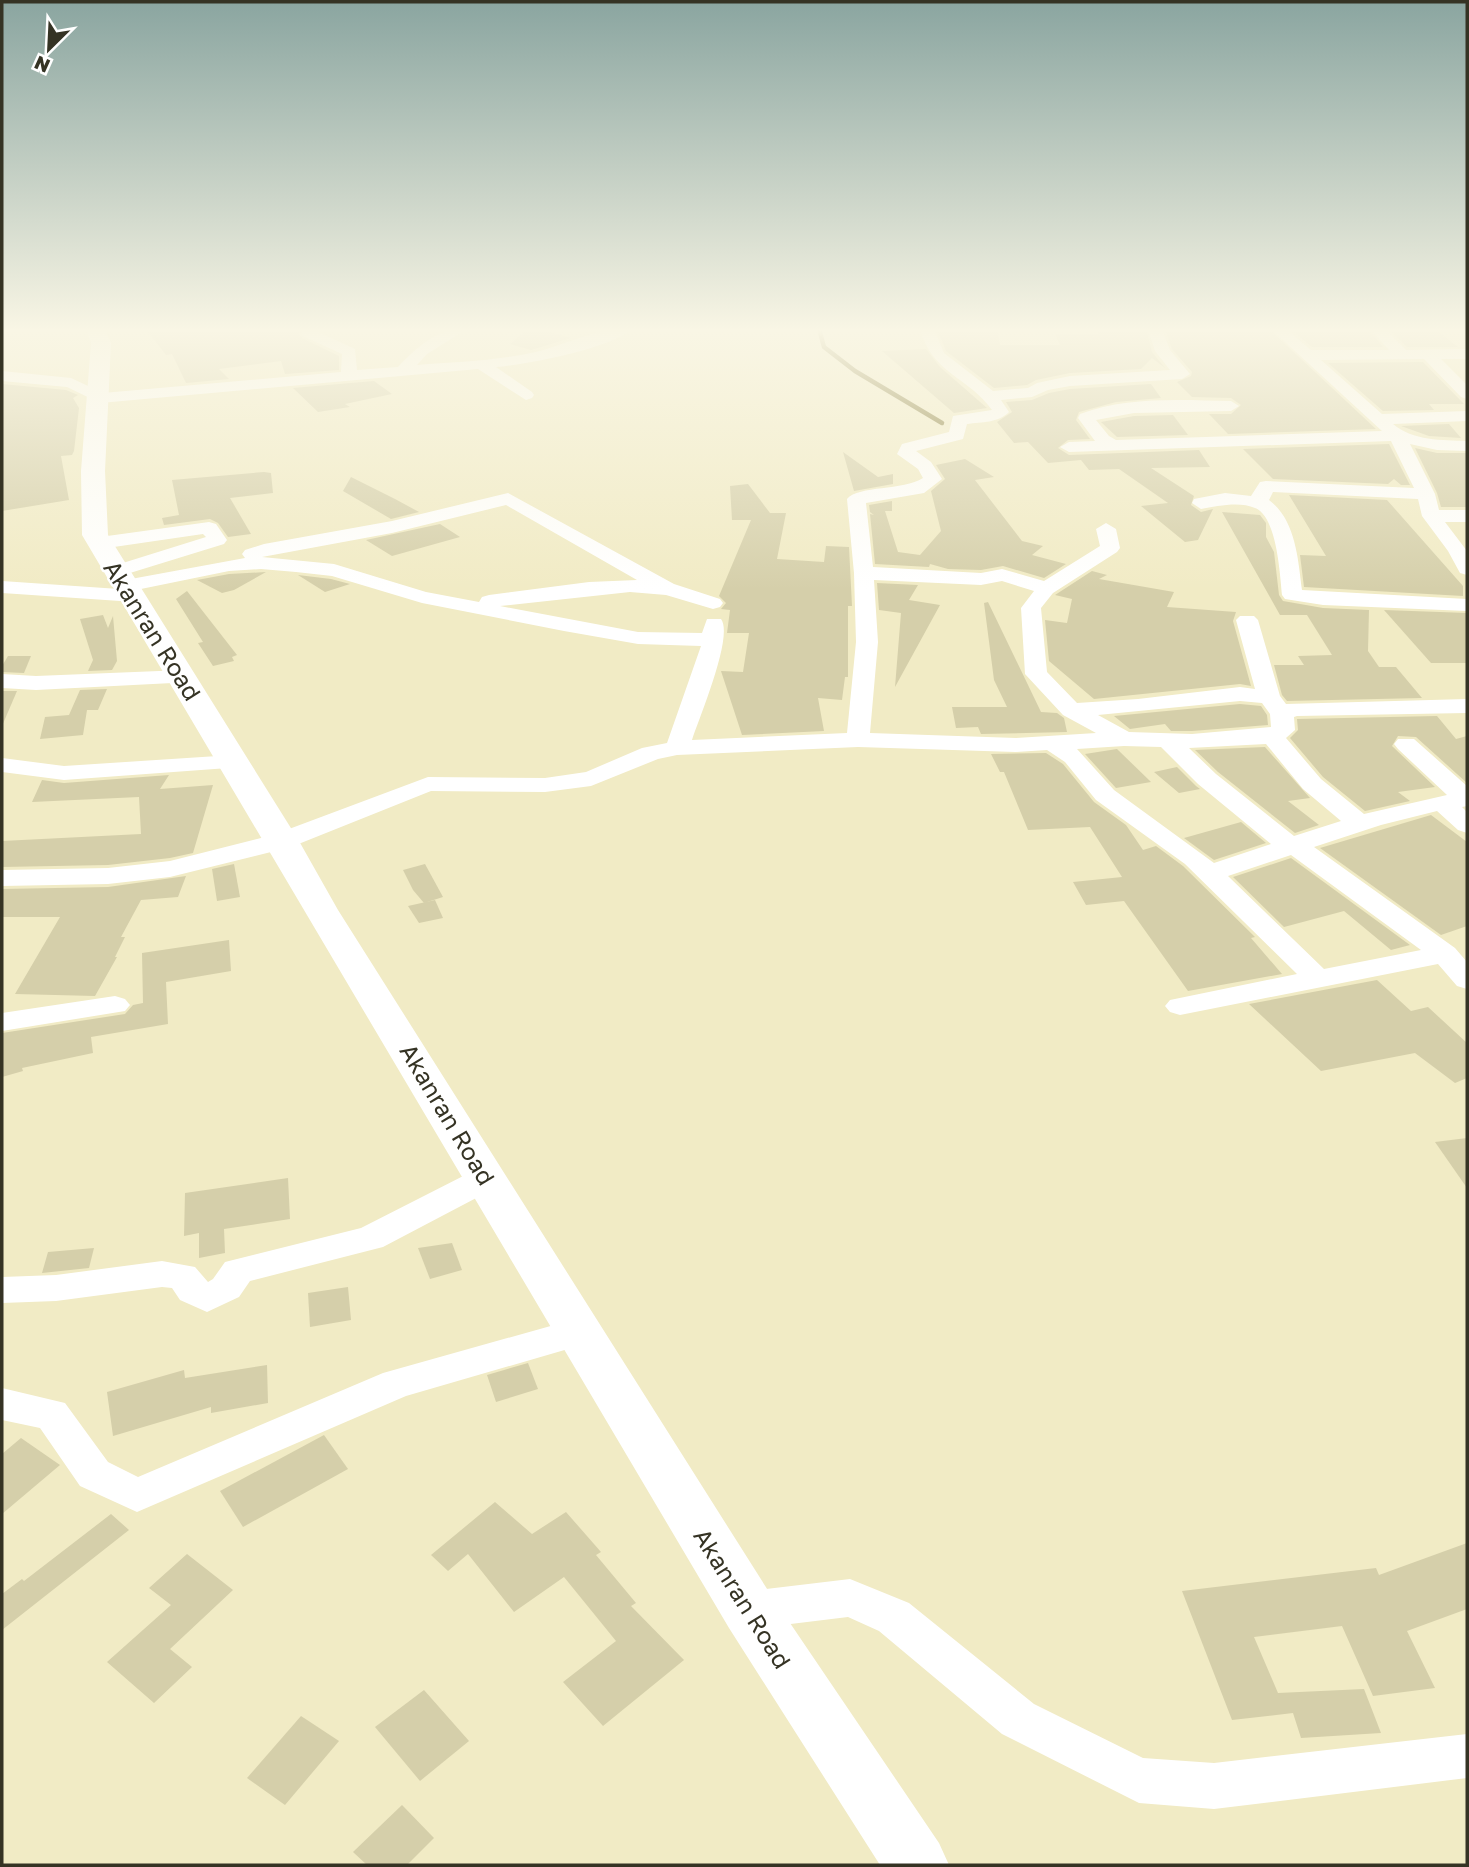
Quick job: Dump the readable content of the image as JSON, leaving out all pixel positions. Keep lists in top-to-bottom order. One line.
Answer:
{"streets":{"main road":["Akanran Road"]},"north":"bottom left"}
